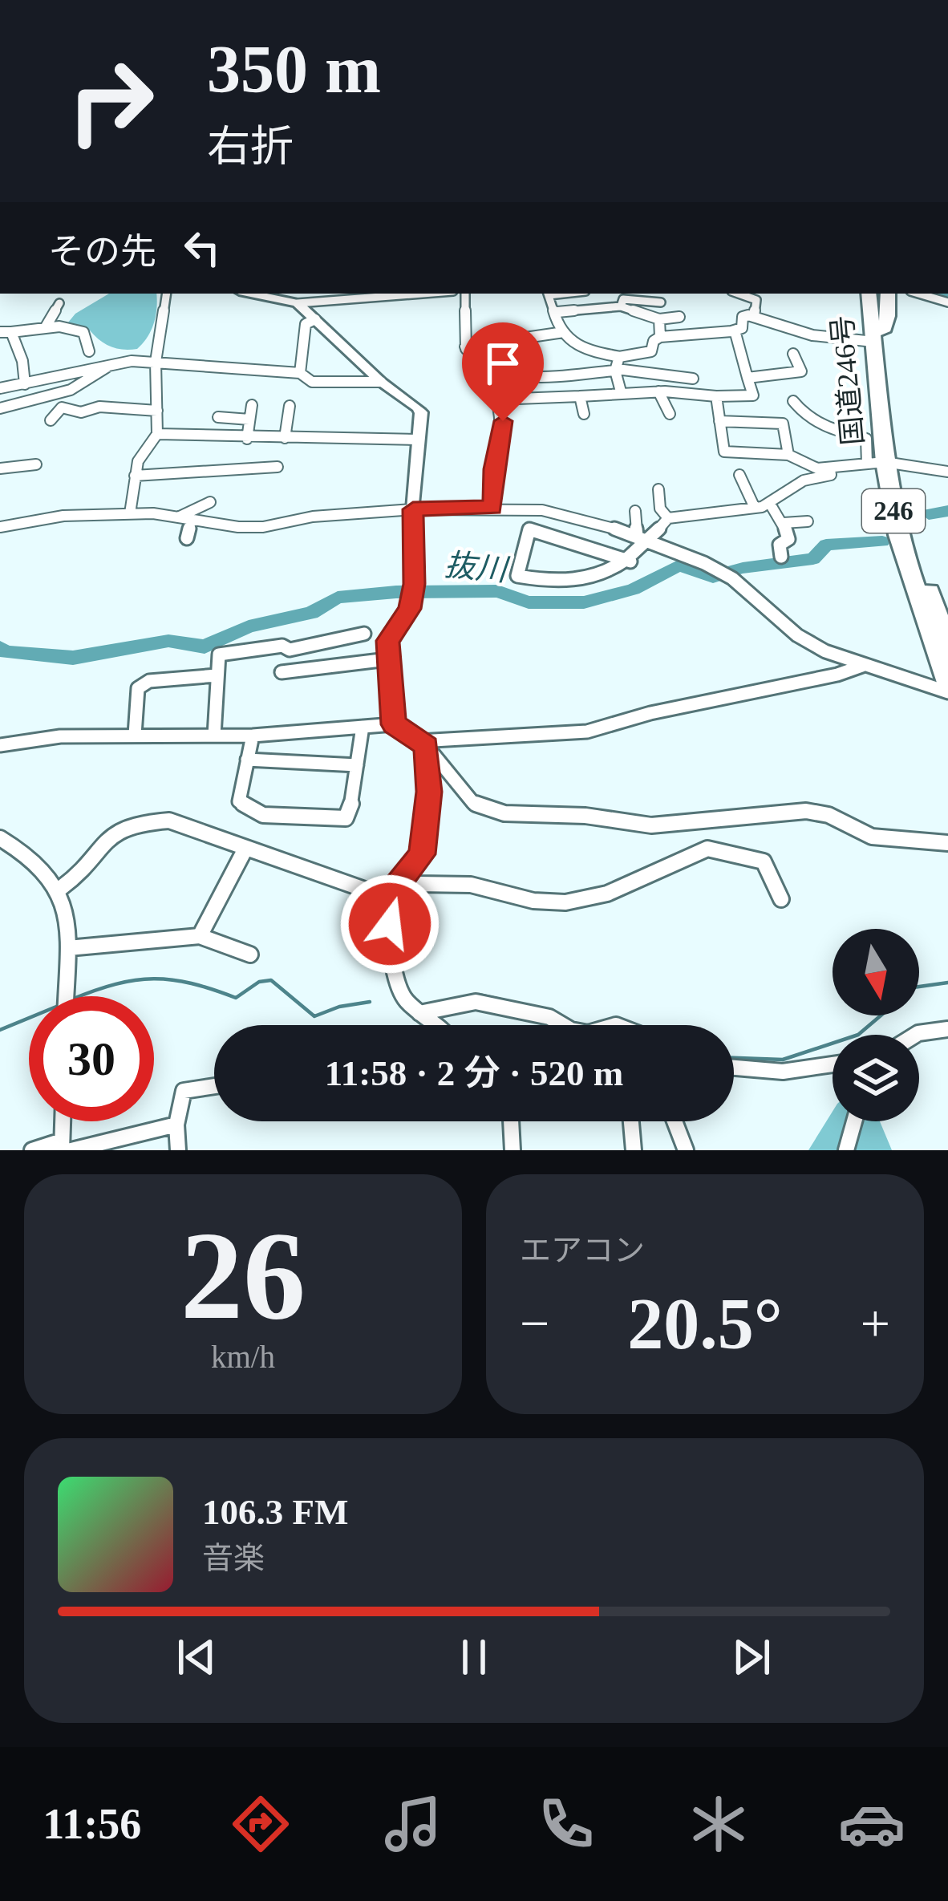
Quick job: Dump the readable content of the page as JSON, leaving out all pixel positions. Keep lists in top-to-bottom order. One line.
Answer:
{"streets":{"highway":["国道246号","246"]},"crossings":[["国道246号","246"]],"water":["抜川"],"north":"bottom","page":{"turn":["350 m","右折"],"then":"その先","limit":"30","trip":"11:58 · 2 分 · 520 m","tile":[["26","km/h"],"エアコン"],"heat":["−","20.5°","+"],"song":["106.3 FM","音楽"],"tabs":"11:56"}}
